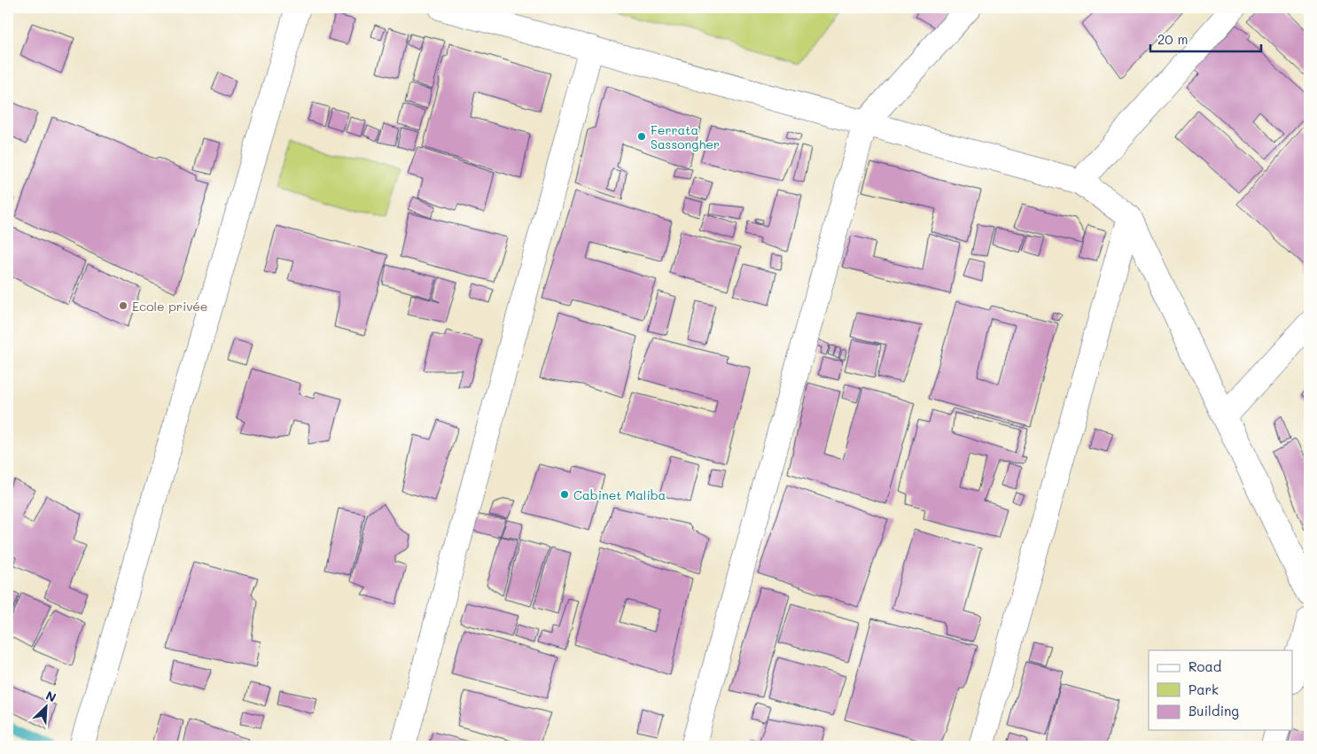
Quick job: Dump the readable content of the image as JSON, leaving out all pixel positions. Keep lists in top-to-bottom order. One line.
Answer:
{"places":["Ferrata Sassongher","Ecole privée","Cabinet Maliba"],"legend":["Road","Park","Building"],"scale_bar":"20 m","north":"top right"}
